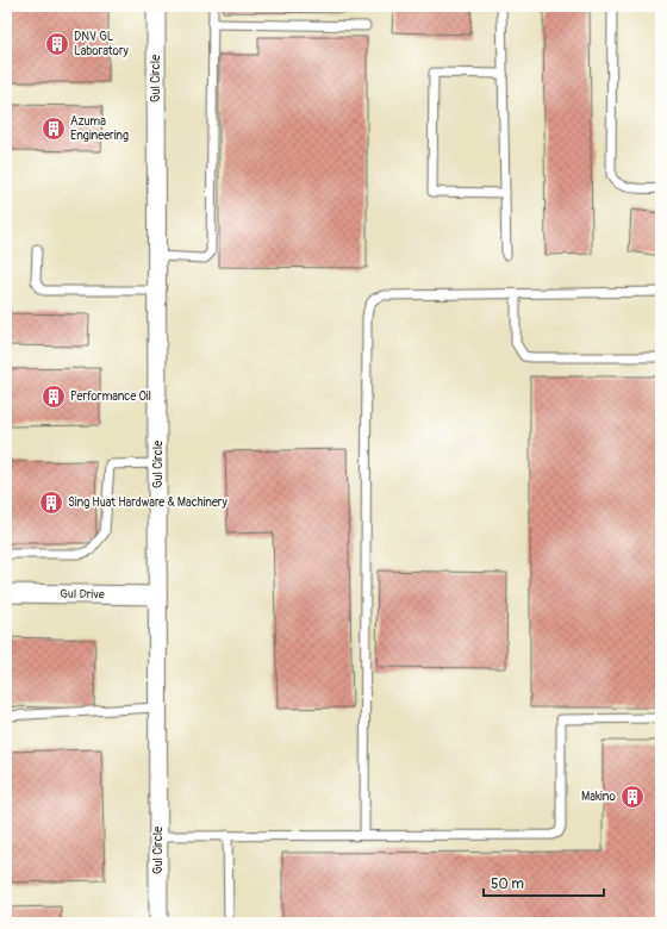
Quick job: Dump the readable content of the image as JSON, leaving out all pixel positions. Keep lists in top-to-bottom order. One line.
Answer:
{"streets":{"street":["Gul Circle","Gul Drive"]},"crossings":[["Gul Circle","Gul Drive"]],"places":{"building":["DNV GL Laboratory","Azuma Engineering","Performance Oil","Sing Huat Hardware & Machinery","Makino"]},"scale_bar":"50 m"}
